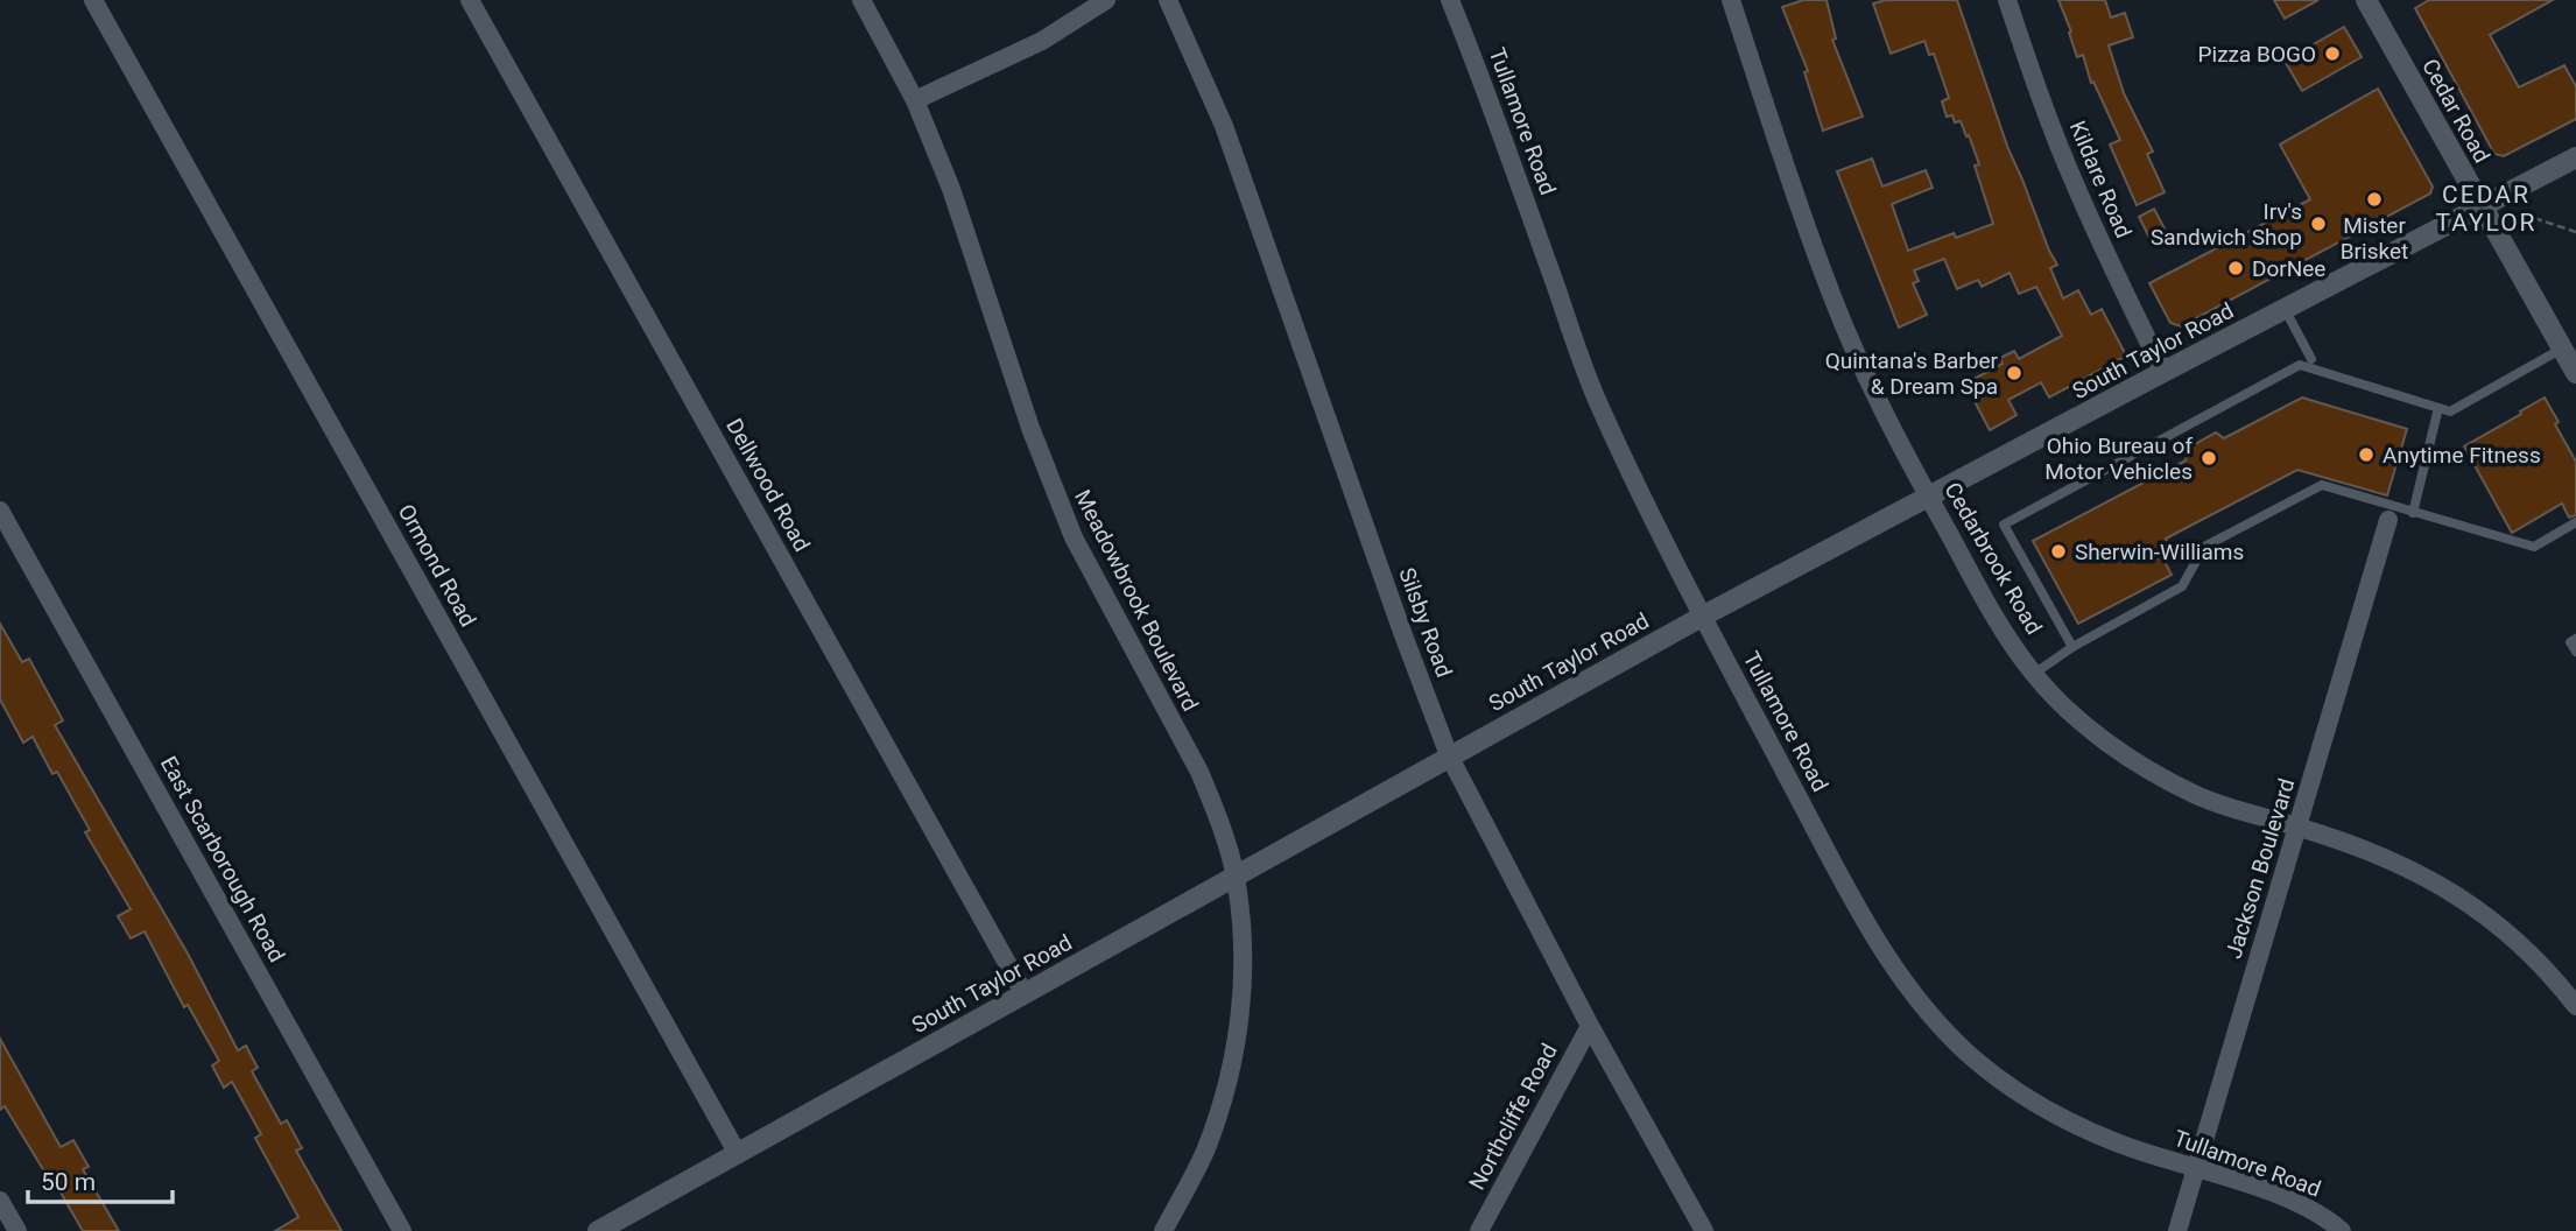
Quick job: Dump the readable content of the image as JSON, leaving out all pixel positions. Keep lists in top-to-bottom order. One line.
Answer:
{"streets":{"main road":["Cedar Road","South Taylor Road"],"street":["Tullamore Road","Kildare Road","Dellwood Road","Cedarbrook Road","Ormond Road","Meadowbrook Boulevard","Silsby Road","East Scarborough Road","Jackson Boulevard","Northcliffe Road"]},"crossings":[["Cedar Road","South Taylor Road"],["Tullamore Road","South Taylor Road"],["Tullamore Road","Jackson Boulevard"],["Kildare Road","South Taylor Road"],["South Taylor Road","Dellwood Road"],["South Taylor Road","Cedarbrook Road"],["South Taylor Road","Ormond Road"],["South Taylor Road","Meadowbrook Boulevard"],["South Taylor Road","Silsby Road"],["Cedarbrook Road","Jackson Boulevard"],["Silsby Road","Northcliffe Road"]],"districts":["CEDAR TAYLOR"],"places":["Pizza BOGO","Mister Brisket","Irv's Sandwich Shop","DorNee","Quintana's Barber & Dream Spa","Anytime Fitness","Ohio Bureau of Motor Vehicles","Sherwin-Williams"],"scale_bar":"50 m"}
